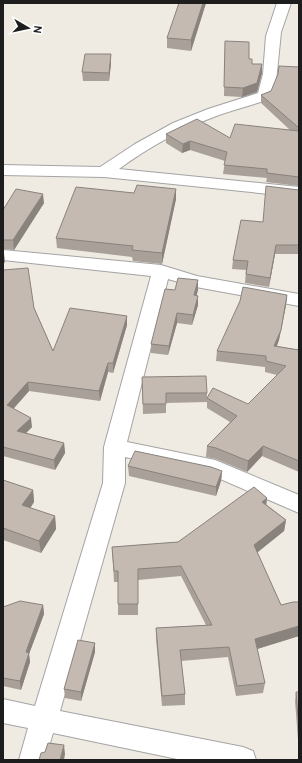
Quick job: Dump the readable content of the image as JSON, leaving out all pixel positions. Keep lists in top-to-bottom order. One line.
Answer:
{"north":"right"}
